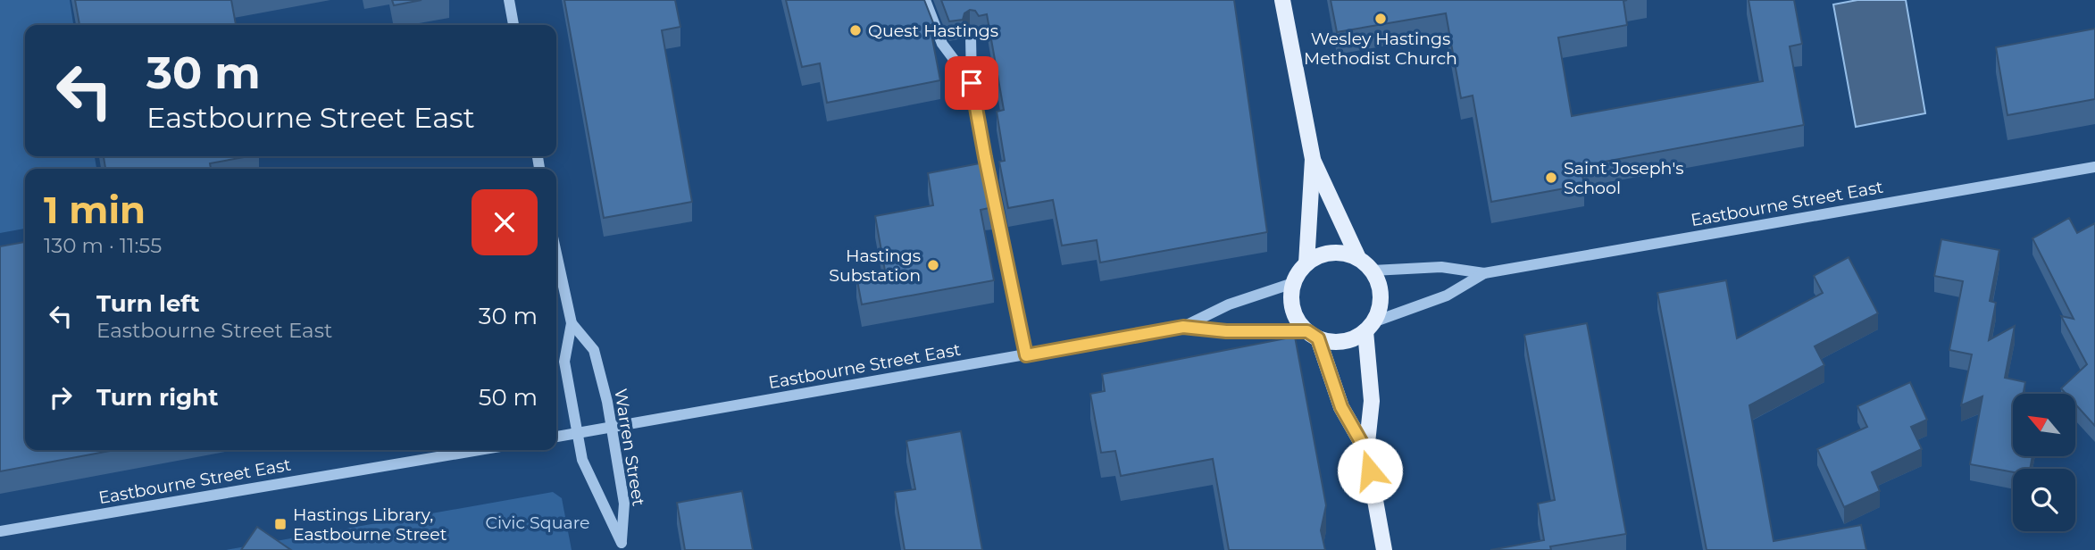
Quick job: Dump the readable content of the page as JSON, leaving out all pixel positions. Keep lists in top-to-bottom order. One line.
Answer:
{"streets":{"street":["Eastbourne Street East","Warren Street"]},"crossings":[["Eastbourne Street East","Warren Street"]],"parks":["Civic Square"],"places":{"other":["Wesley Hastings Methodist Church","Quest Hastings","Saint Joseph's School","Hastings Substation"],"transit":["Hastings Library, Eastbourne Street"]},"north":"top left","page":{"turn":["30 m","Eastbourne Street East"],"heading":["1 min","130 m · 11:55"],"list":[{"name":"Turn left","note":"Eastbourne Street East","value":"30 m"},{"name":"Turn right","value":"50 m"}]}}
